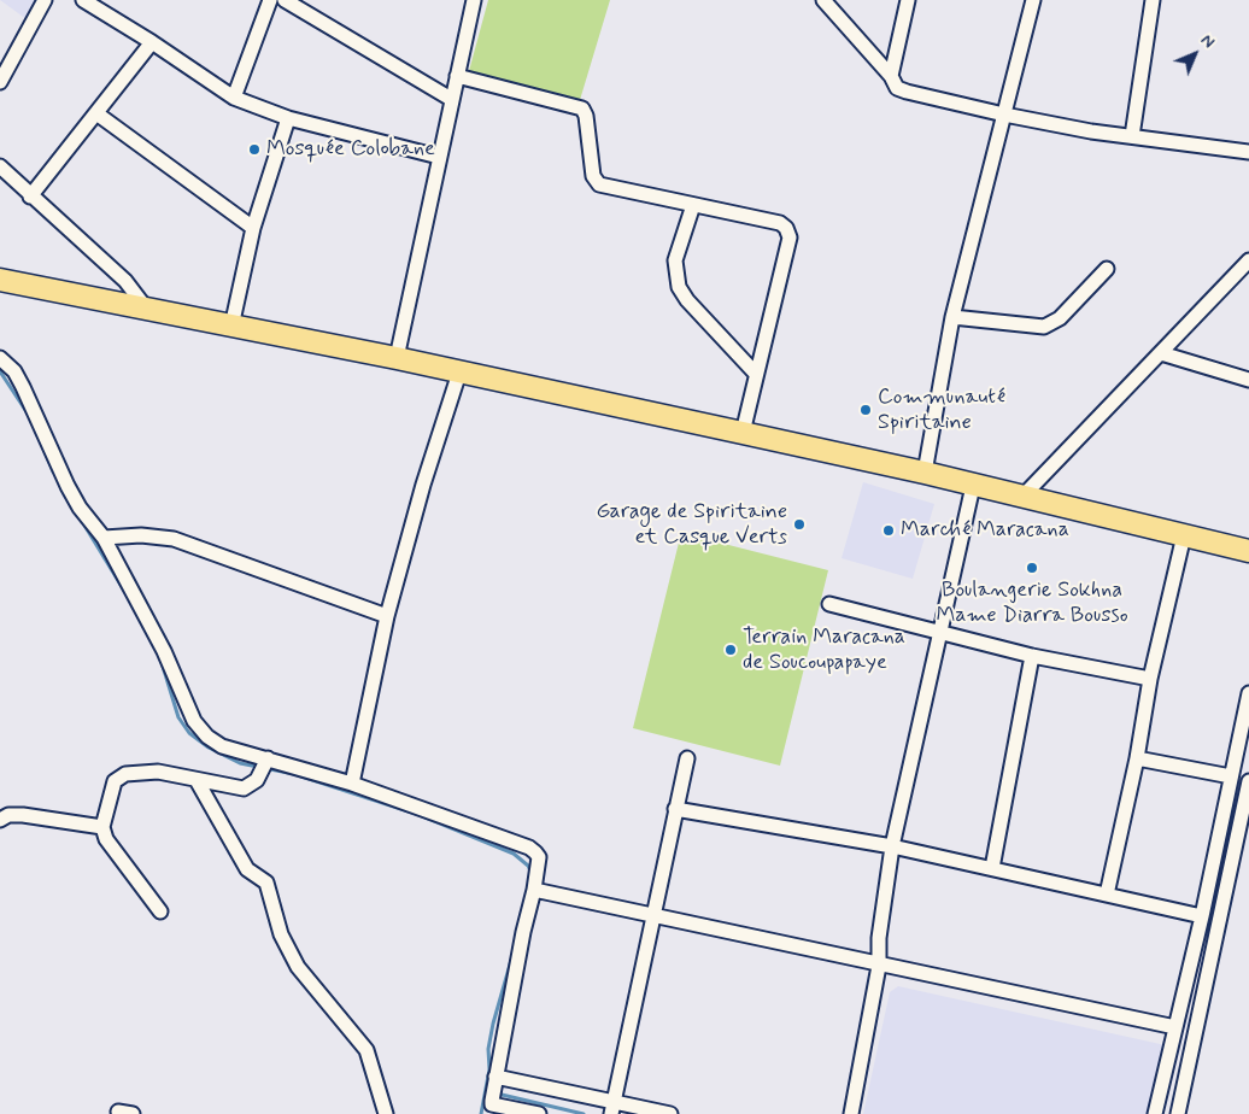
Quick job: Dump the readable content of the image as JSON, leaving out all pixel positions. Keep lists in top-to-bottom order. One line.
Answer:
{"places":["Mosquée Colobane","Communauté Spiritaine","Garage de Spiritaine et Casque Verts","Marché Maracana","Boulangerie Sokhna Mame Diarra Bousso","Terrain Maracana de Soucoupapaye"],"north":"top right"}
